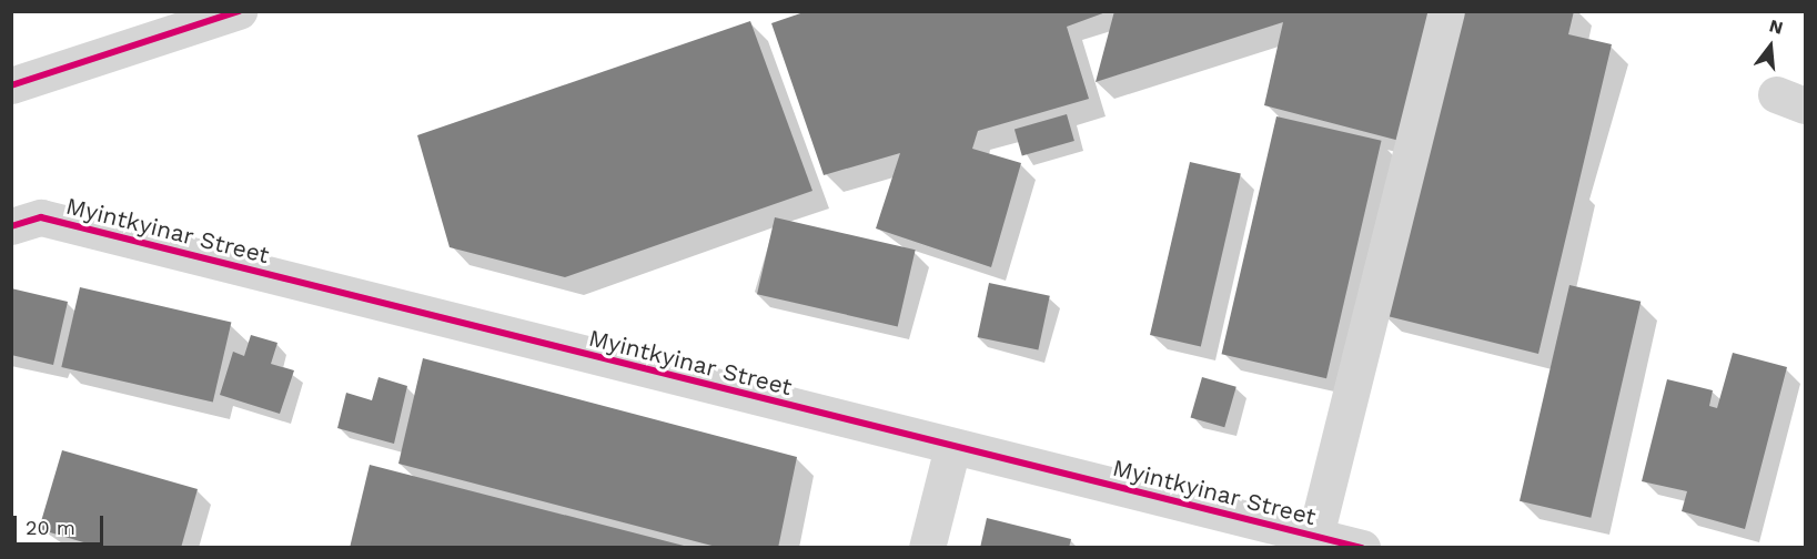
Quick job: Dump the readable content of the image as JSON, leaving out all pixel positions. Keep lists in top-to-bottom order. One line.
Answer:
{"streets":{"street":["Myintkyinar Street"]},"scale_bar":"20 m","north":"top"}
